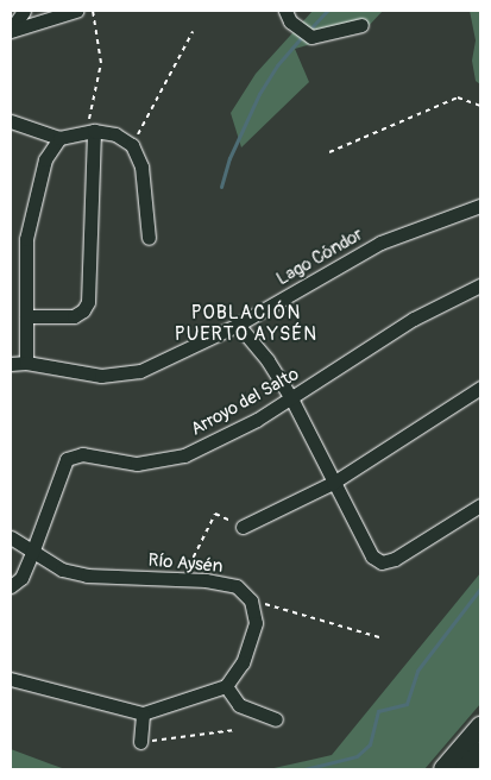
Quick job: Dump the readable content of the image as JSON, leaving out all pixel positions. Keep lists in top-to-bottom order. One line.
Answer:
{"streets":{"street":["Lago Cóndor","Arroyo del Salto","Río Aysén"]},"crossings":[["Arroyo del Salto","Río Aysén"]],"districts":["POBLACIÓN PUERTO AYSÉN"]}
